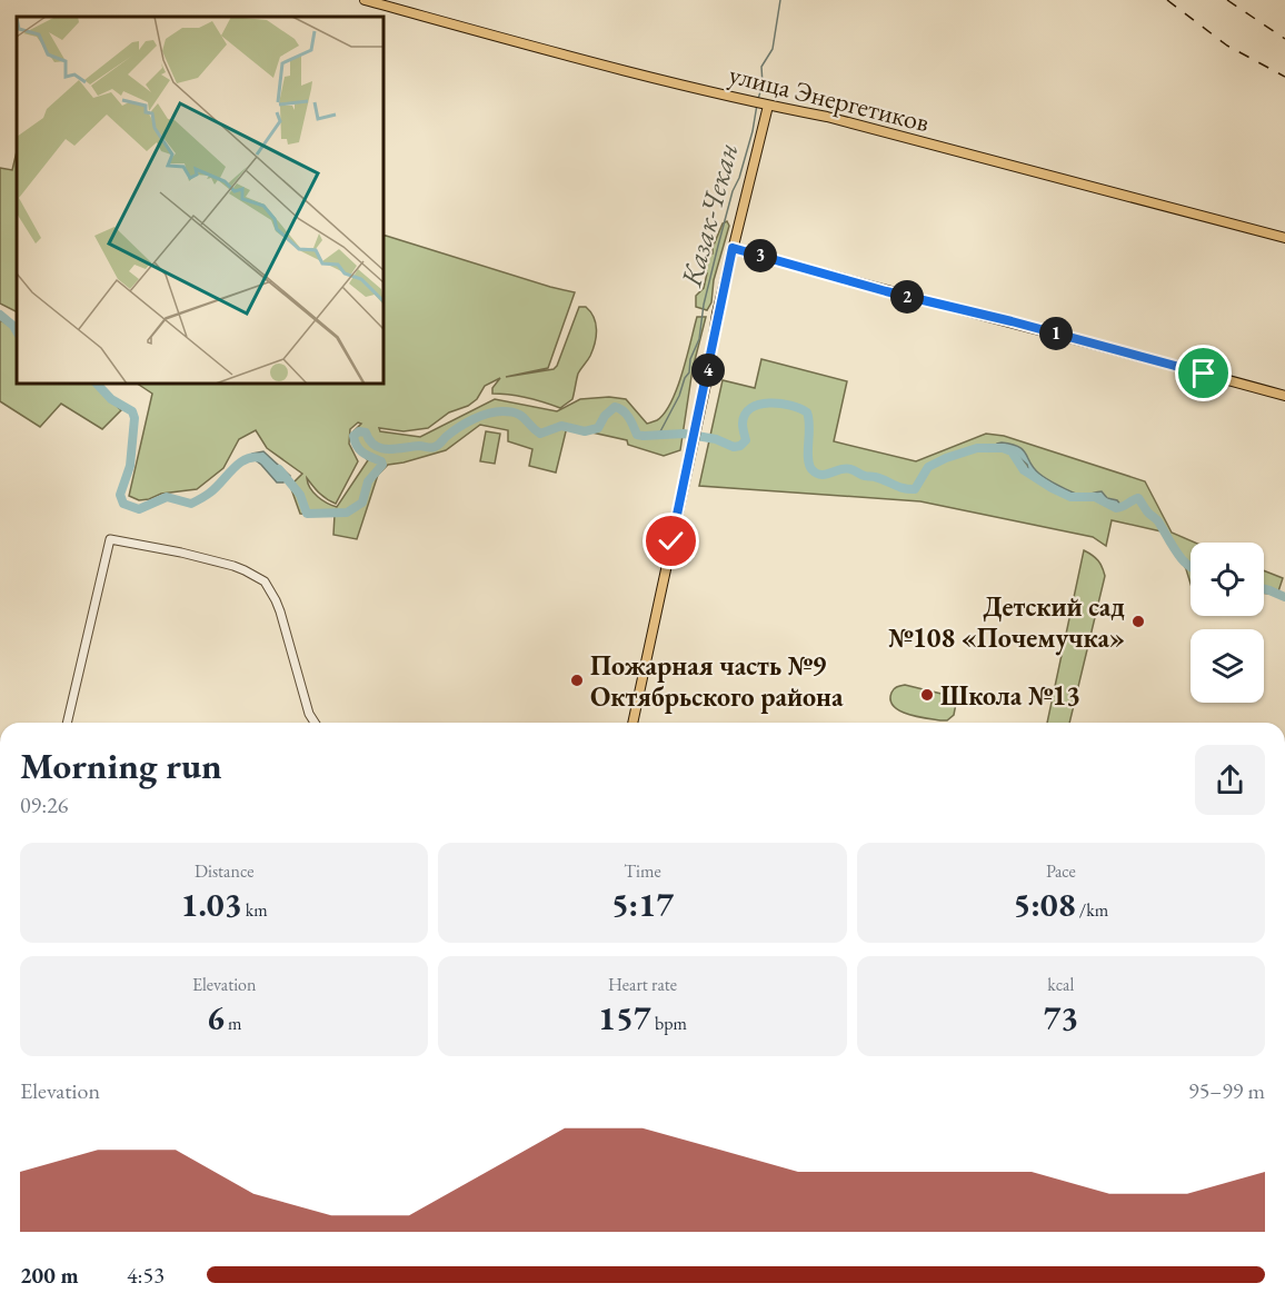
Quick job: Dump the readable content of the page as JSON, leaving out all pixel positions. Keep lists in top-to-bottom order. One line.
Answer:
{"streets":{"main road":["улица Энергетиков"]},"water":["Казак-Чекан"],"places":["Детский сад №108 «Почемучка»","Пожарная часть №9 Октябрьского района","Школа №13"],"page":{"pins":["3","2","1","4"],"heading":["Morning run","09:26"],"stats":[["Distance","1.03 km"],["Time","5:17"],["Pace","5:08 /km"],["Elevation","6 m"],["Heart rate","157 bpm"],["kcal","73"]],"chart":["Elevation","95–99 m"],"list":[{"name":"200 m","note":"4:53"}]}}
